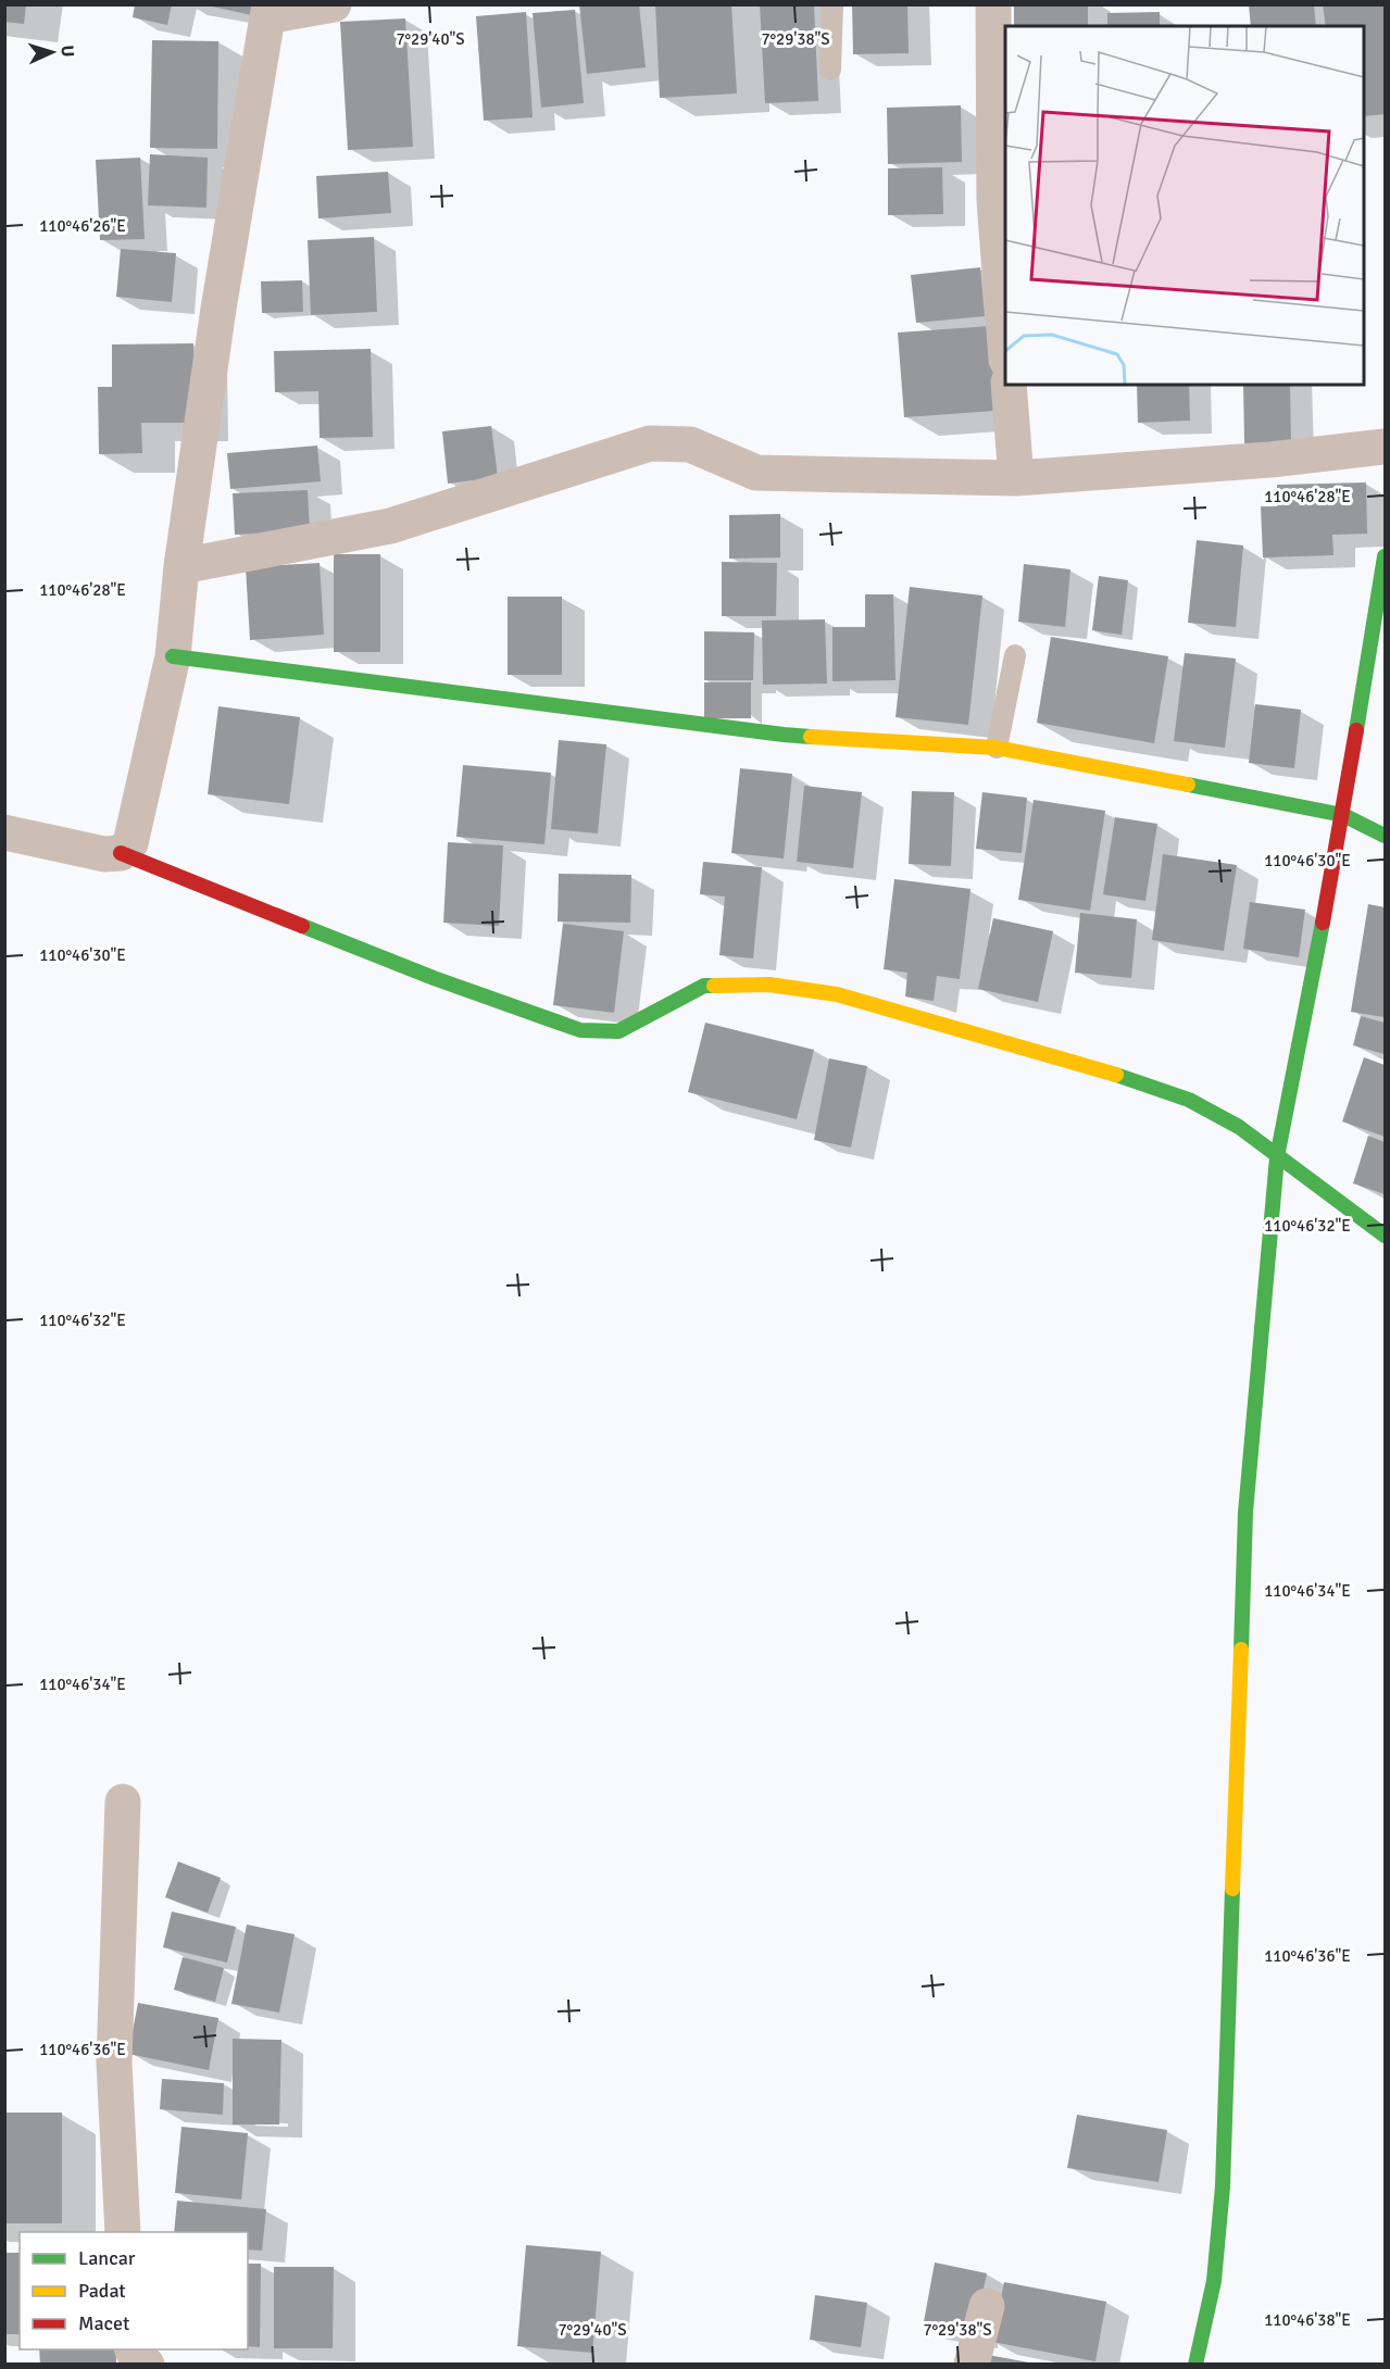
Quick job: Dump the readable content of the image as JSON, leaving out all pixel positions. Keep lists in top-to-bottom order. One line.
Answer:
{"legend":["Lancar","Padat","Macet"],"north":"right","coordinates":["7°29'40\"S","7°29'38\"S","110°46'26\"E","110°46'28\"E","110°46'30\"E","110°46'32\"E","110°46'34\"E","110°46'36\"E","110°46'38\"E"]}
